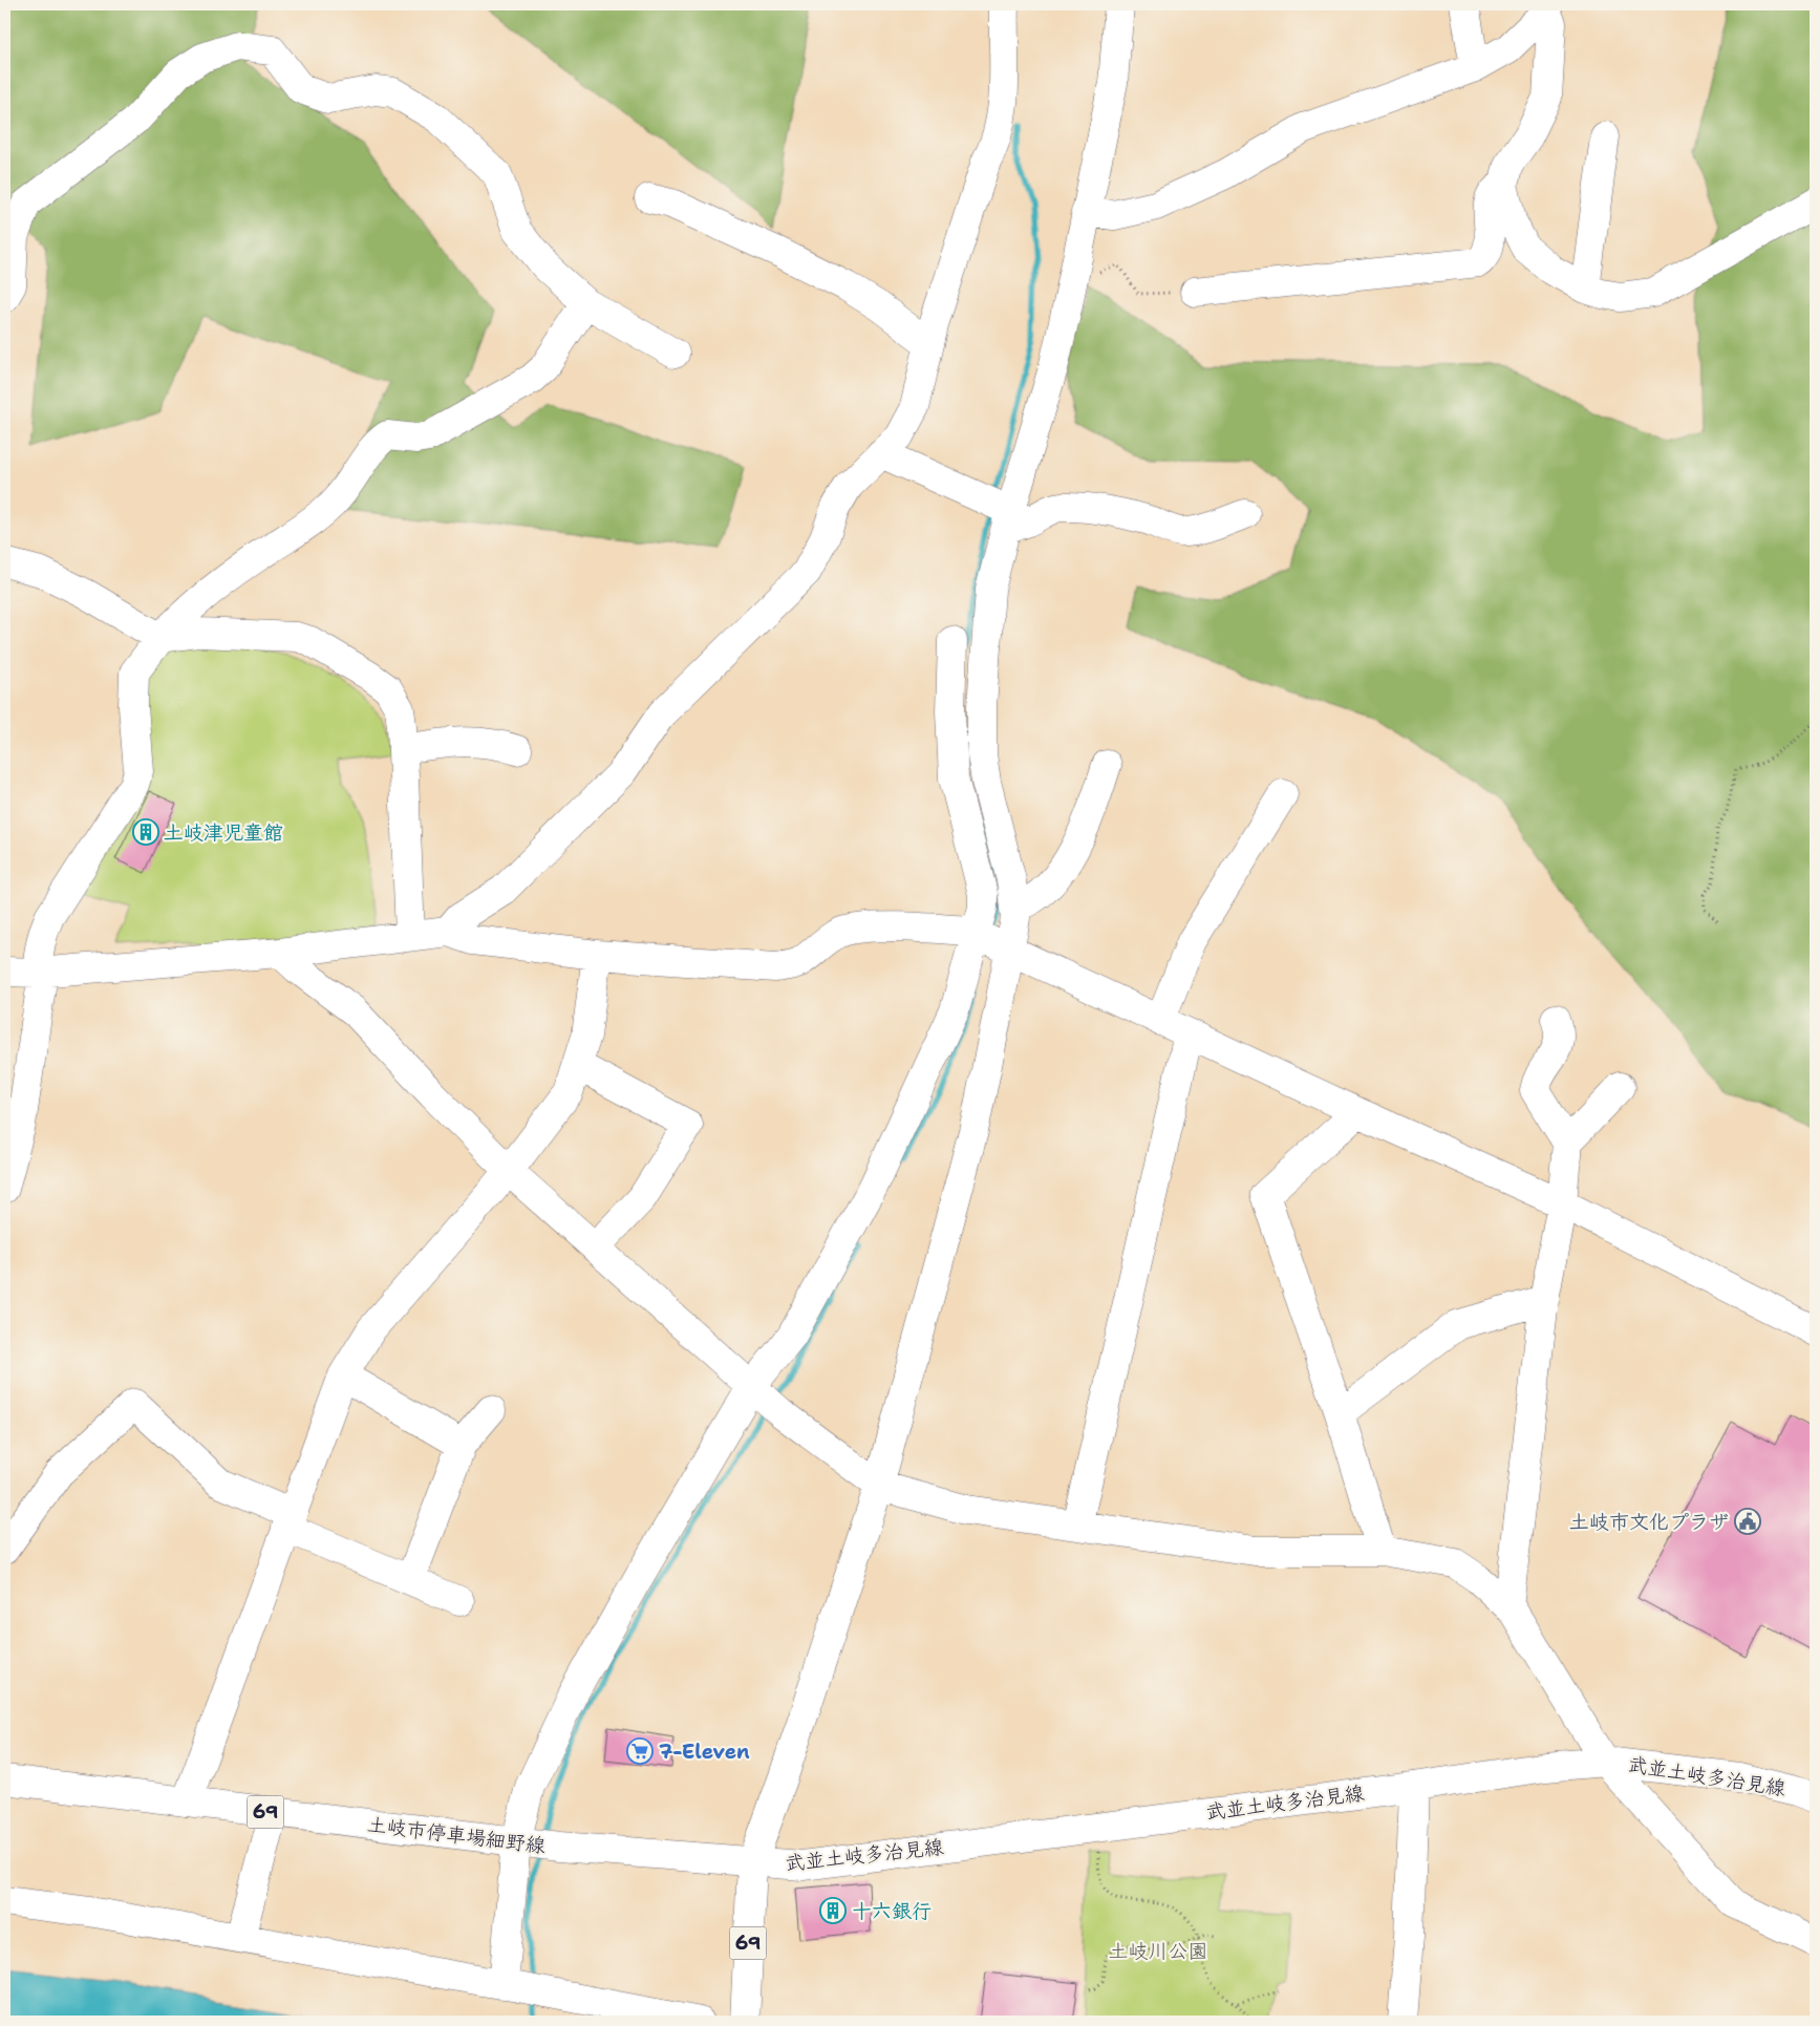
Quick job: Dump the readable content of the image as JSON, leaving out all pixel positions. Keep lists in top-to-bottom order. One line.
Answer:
{"streets":{"street":["武並土岐多治見線","69","土岐市停車場細野線"]},"crossings":[["武並土岐多治見線","69"],["武並土岐多治見線","土岐市停車場細野線"],["69","土岐市停車場細野線"]],"parks":["土岐川公園"],"places":{"building":["土岐津児童館","十六銀行"],"public building":["土岐市文化プラザ"],"supermarket":["7-Eleven"]}}
